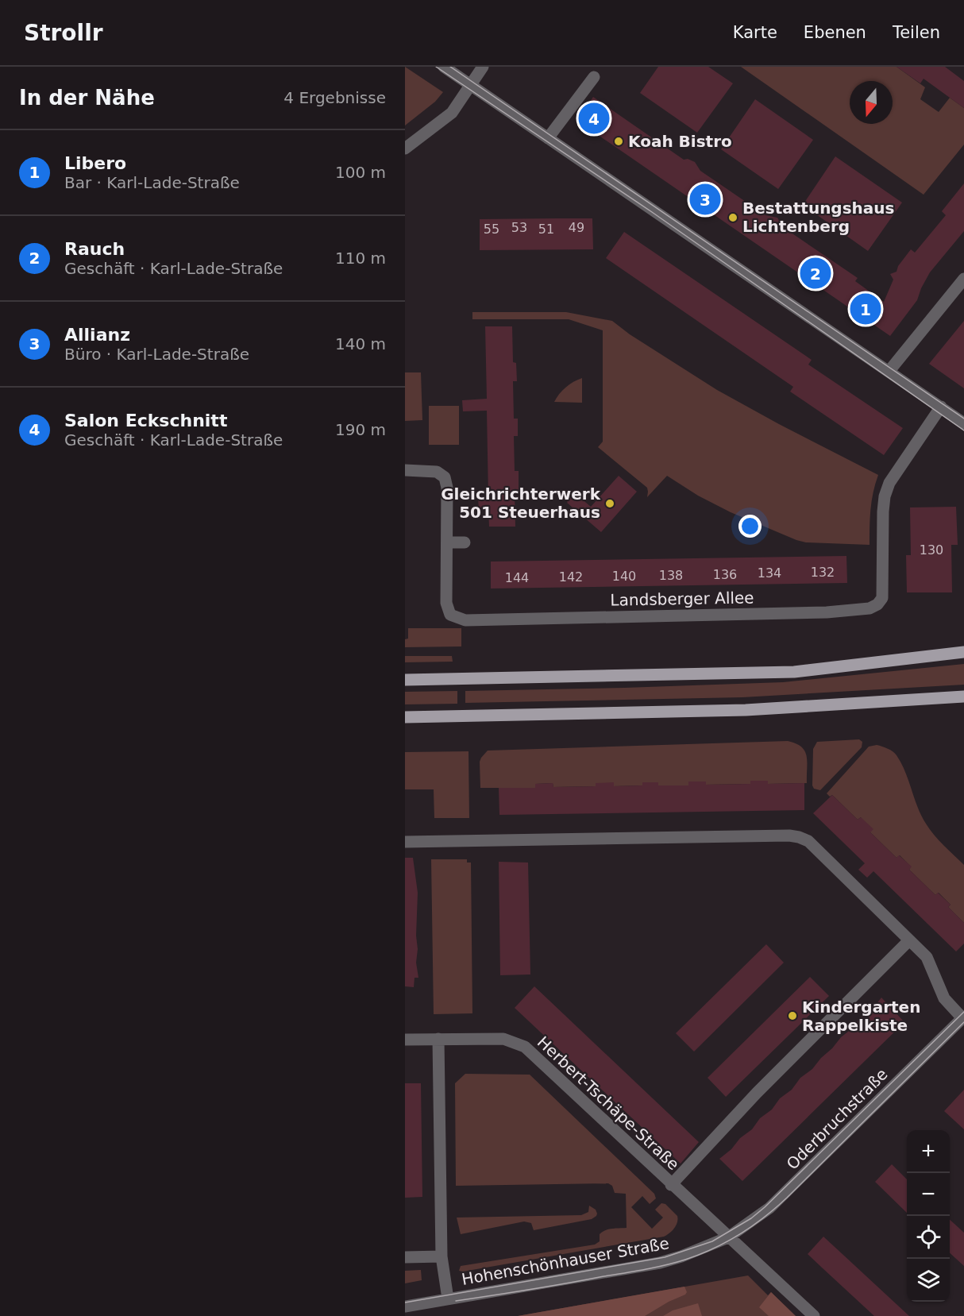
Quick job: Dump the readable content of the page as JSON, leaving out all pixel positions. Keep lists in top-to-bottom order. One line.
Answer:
{"streets":{"street":["Landsberger Allee","Herbert-Tschäpe-Straße","Oderbruchstraße","Hohenschönhauser Straße"]},"crossings":[["Herbert-Tschäpe-Straße","Oderbruchstraße"],["Herbert-Tschäpe-Straße","Hohenschönhauser Straße"],["Oderbruchstraße","Hohenschönhauser Straße"]],"places":["Koah Bistro","Bestattungshaus Lichtenberg","Gleichrichterwerk 501 Steuerhaus","Kindergarten Rappelkiste"],"house_numbers":["53","49","55","51","130","132","134","136","138","140","142","144"],"north":"bottom","page":{"header":"Strollr","nav":["Karte","Ebenen","Teilen"],"heading":["In der Nähe","4 Ergebnisse"],"pins":["4","3","2","1"],"list":[{"mark":"1","name":"Libero","note":"Bar · Karl-Lade-Straße","value":"100 m"},{"mark":"2","name":"Rauch","note":"Geschäft · Karl-Lade-Straße","value":"110 m"},{"mark":"3","name":"Allianz","note":"Büro · Karl-Lade-Straße","value":"140 m"},{"mark":"4","name":"Salon Eckschnitt","note":"Geschäft · Karl-Lade-Straße","value":"190 m"}],"map_buttons":["+","−"]}}
